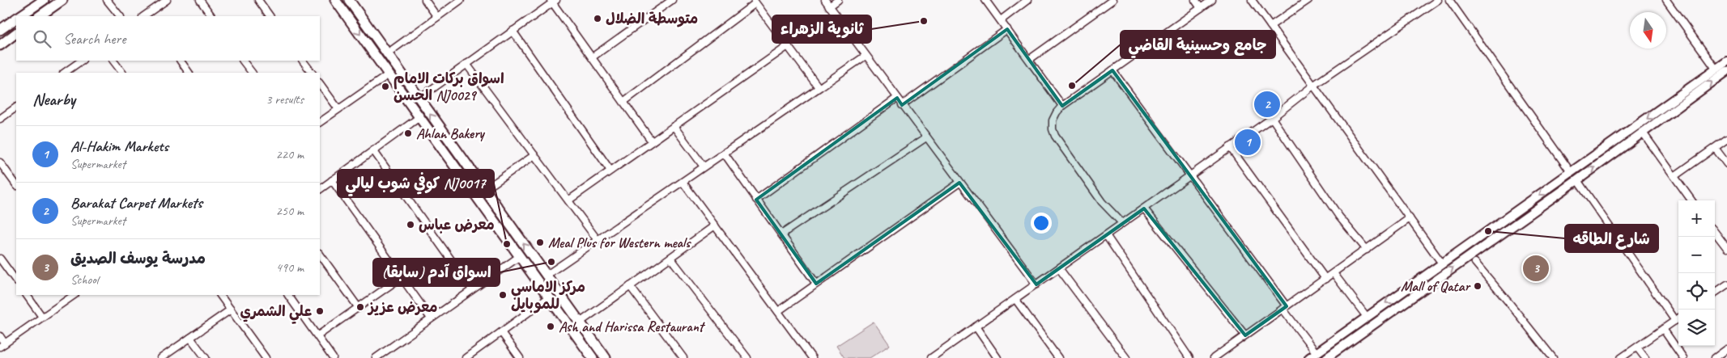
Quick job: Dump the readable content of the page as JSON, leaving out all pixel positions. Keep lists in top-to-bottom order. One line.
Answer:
{"places":["متوسطة الضلال","ثانوية الزهراء","جامع وحسينية القاضي","اسواق بركات الامام الحسن NJ0029","Ahlan Bakery","معرض عباس","شارع الطاقه","Meal Plus for Western meals","كوفي شوب ليالي NJ0017","اسواق آدم (سابقا)","Mall of Qatar","مركز الاماسي للموبايل","معرض عزيز","علي الشمري","Ash and Harissa Restaurant"],"north":"bottom","page":{"search":"Search here","heading":["Nearby","3 results"],"pins":["2","1","3"],"list":[{"mark":"1","name":"Al-Hakim Markets","note":"Supermarket","value":"220 m"},{"mark":"2","name":"Barakat Carpet Markets","note":"Supermarket","value":"250 m"},{"mark":"3","name":"مدرسة يوسف الصديق","note":"School","value":"490 m"}],"map_buttons":["+","−"]}}
